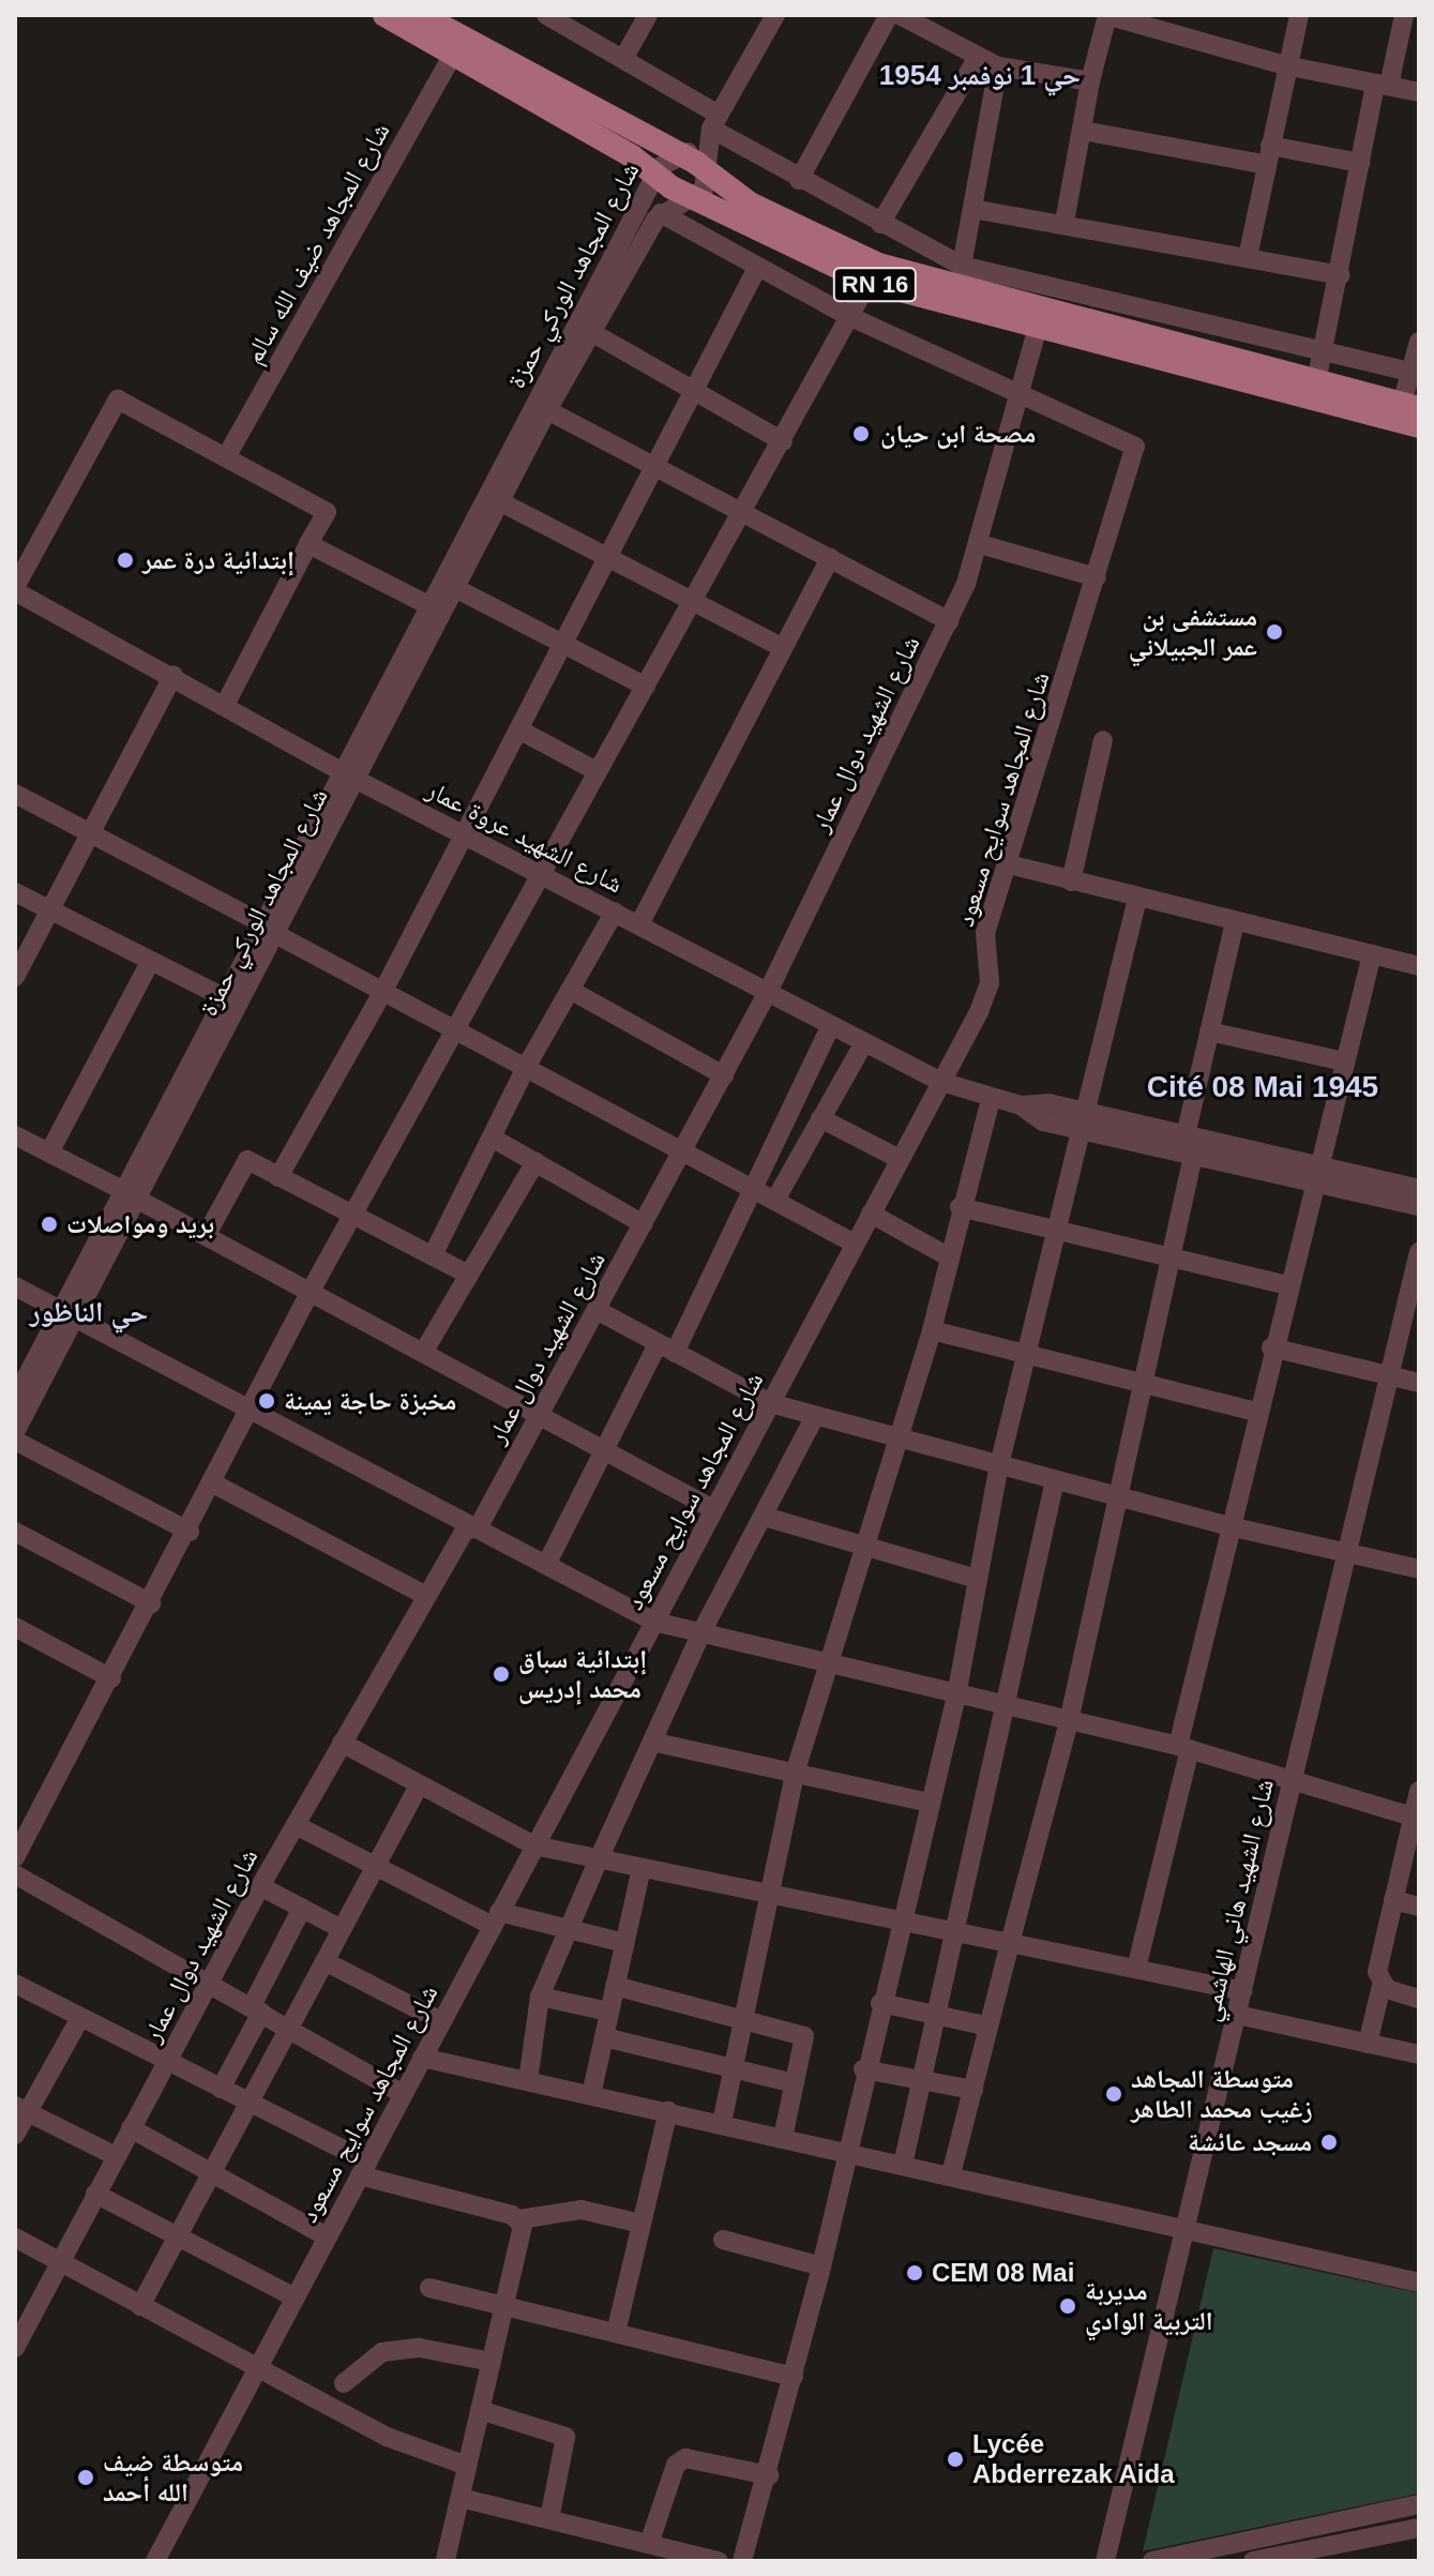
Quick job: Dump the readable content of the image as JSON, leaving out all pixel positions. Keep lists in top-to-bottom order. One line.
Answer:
{"streets":{"main road":["RN 16"],"street":["شارع المجاهد ضيف الله سالم","شارع المجاهد الوركي حمزة","شارع الشهيد دوال عمار","شارع المجاهد سوايح مسعود","شارع الشهيد عروة عمار","شارع الشهيد هاني الهاشمي"]},"crossings":[["شارع المجاهد ضيف الله سالم","RN 16"],["شارع المجاهد الوركي حمزة","RN 16"],["شارع المجاهد الوركي حمزة","شارع الشهيد عروة عمار"],["RN 16","شارع الشهيد دوال عمار"],["شارع الشهيد دوال عمار","شارع المجاهد سوايح مسعود"],["شارع الشهيد دوال عمار","شارع الشهيد عروة عمار"],["شارع المجاهد سوايح مسعود","شارع الشهيد عروة عمار"]],"districts":["حي 1 نوفمبر 1954","Cité 08 Mai 1945","حي الناظور"],"places":["مصحة ابن حيان","إبتدائية درة عمر","مستشفى بن عمر الجبيلاني","بريد ومواصلات","مخبزة حاجة يمينة","إبتدائية سباق محمد إدريس","متوسطة المجاهد زغيب محمد الطاهر","مسجد عائشة","CEM 08 Mai","مديربة التربية الوادي","Lycée Abderrezak Aida","متوسطة ضيف الله أحمد"]}
